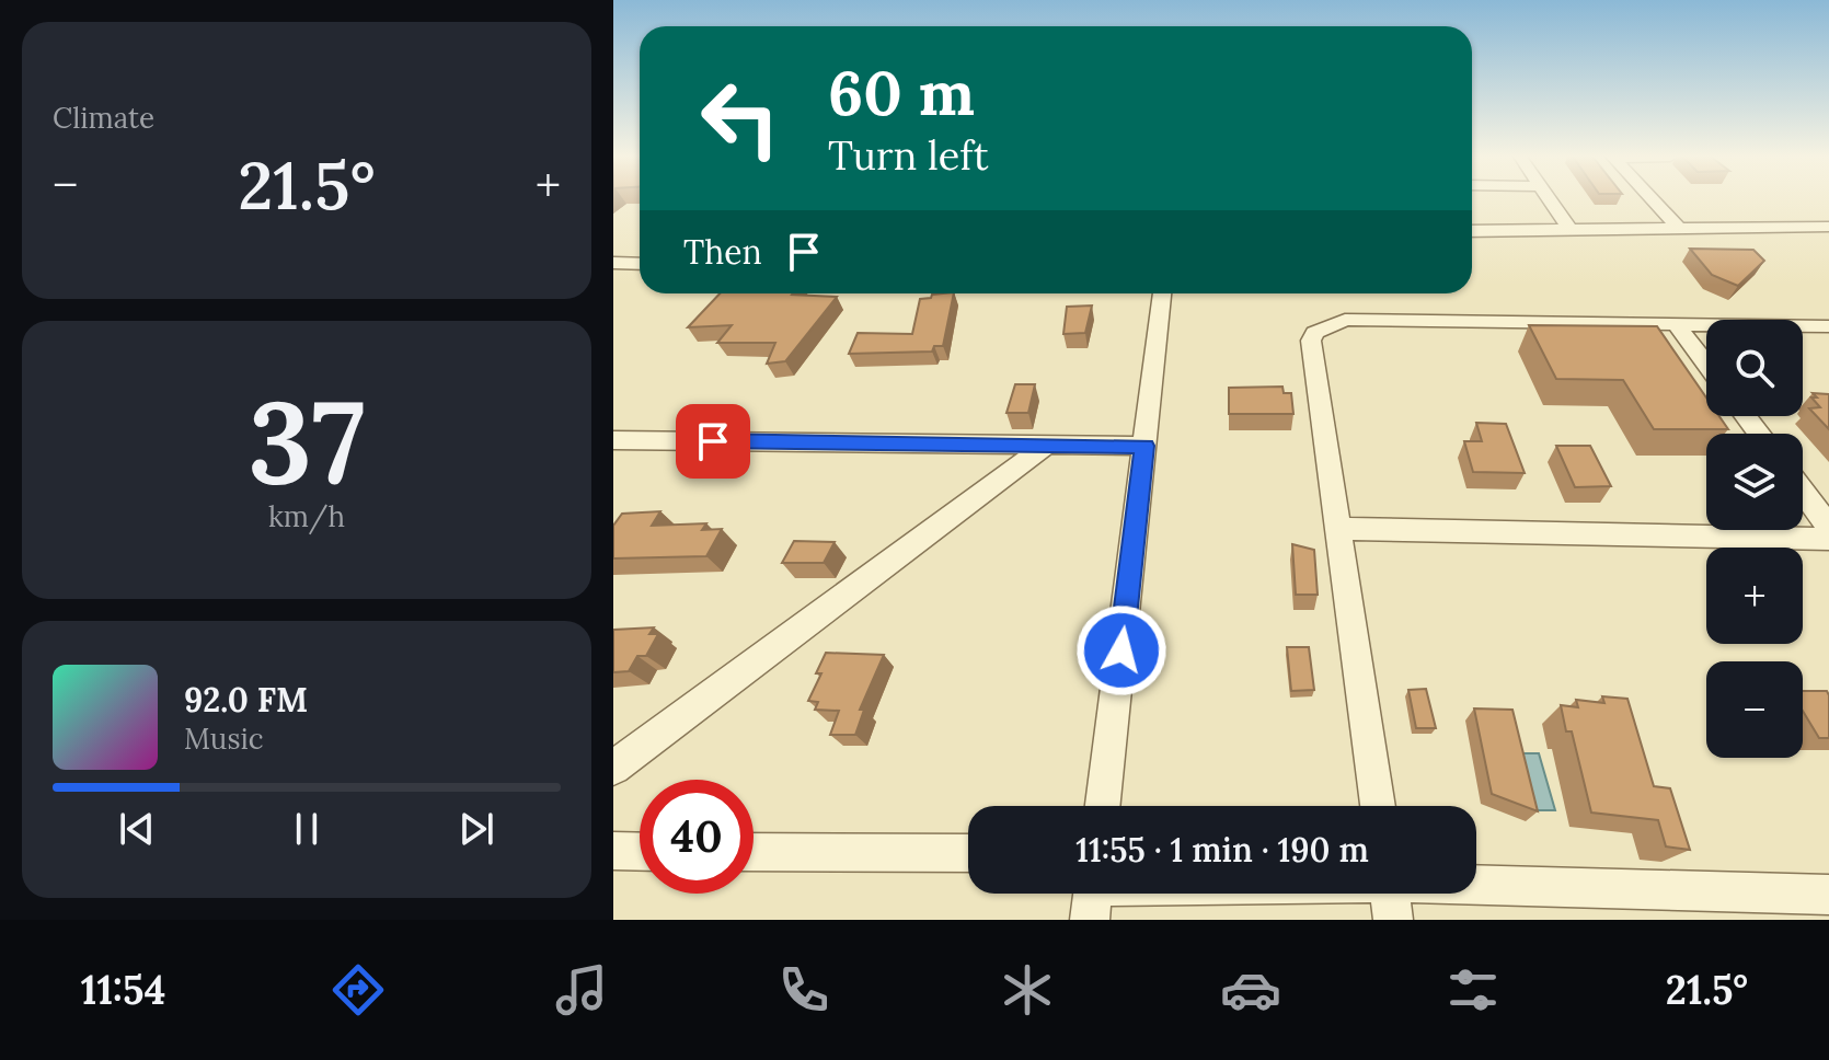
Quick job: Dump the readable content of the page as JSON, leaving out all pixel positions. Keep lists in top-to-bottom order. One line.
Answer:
{"page":{"tile":["Climate",["37","km/h"]],"turn":["60 m","Turn left"],"heat":["−","21.5°","+"],"then":"Then","map_buttons":["+","−"],"song":["92.0 FM","Music"],"limit":"40","trip":"11:55 · 1 min · 190 m","tabs":["11:54","21.5°"]}}
